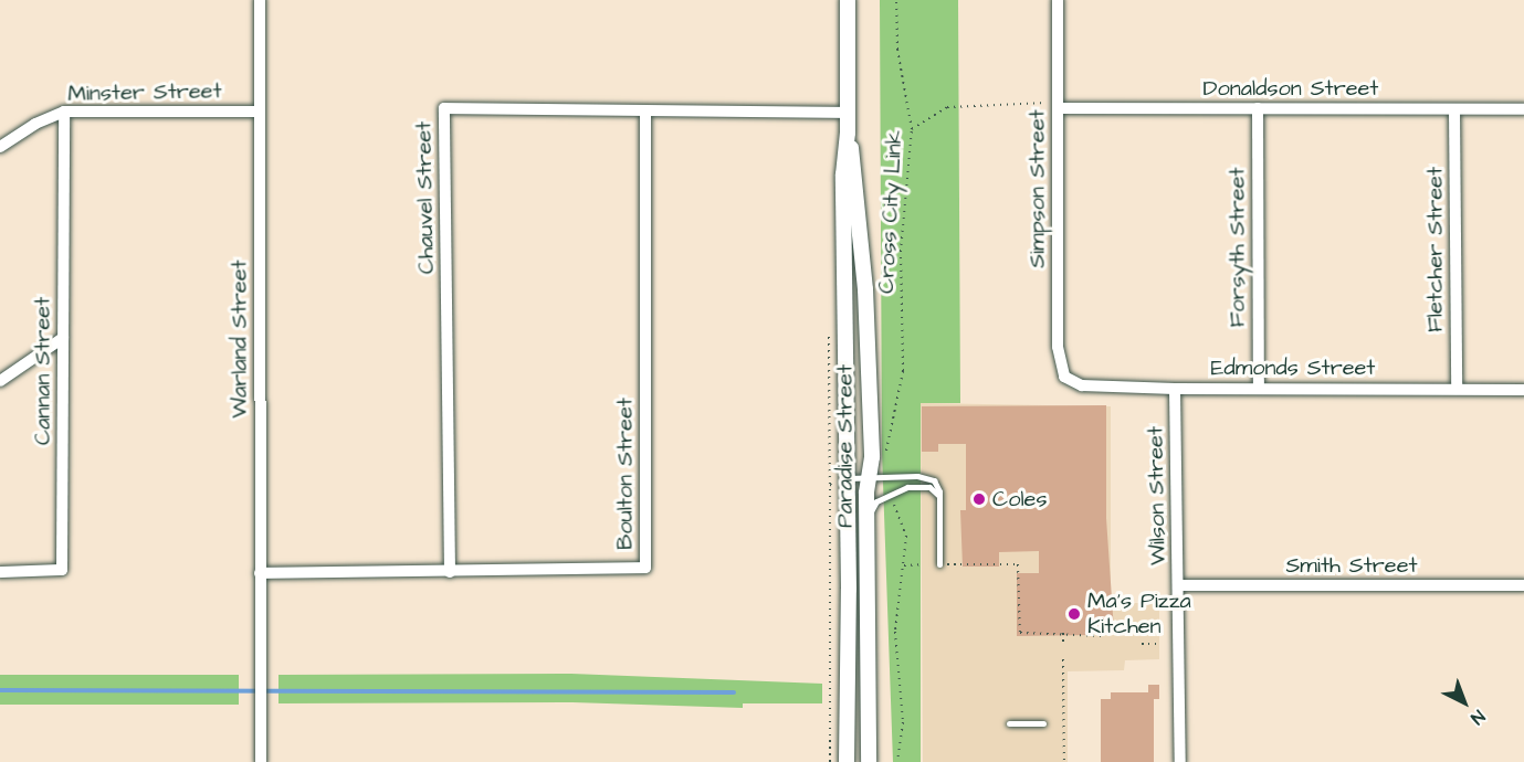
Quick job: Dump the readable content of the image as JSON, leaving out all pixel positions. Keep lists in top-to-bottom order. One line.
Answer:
{"streets":{"street":["Donaldson Street","Minster Street","Simpson Street","Chauvel Street","Forsyth Street","Fletcher Street","Warland Street","Edmonds Street","Cannan Street","Paradise Street","Boulton Street","Wilson Street","Smith Street"],"path":["Cross City Link"]},"crossings":[["Donaldson Street","Simpson Street"],["Donaldson Street","Forsyth Street"],["Donaldson Street","Fletcher Street"],["Minster Street","Warland Street"],["Minster Street","Cannan Street"],["Simpson Street","Edmonds Street"],["Chauvel Street","Paradise Street"],["Chauvel Street","Boulton Street"],["Forsyth Street","Edmonds Street"],["Fletcher Street","Edmonds Street"],["Warland Street","Boulton Street"],["Edmonds Street","Wilson Street"],["Wilson Street","Smith Street"]],"places":["Coles","Ma's Pizza Kitchen"],"north":"bottom right"}
